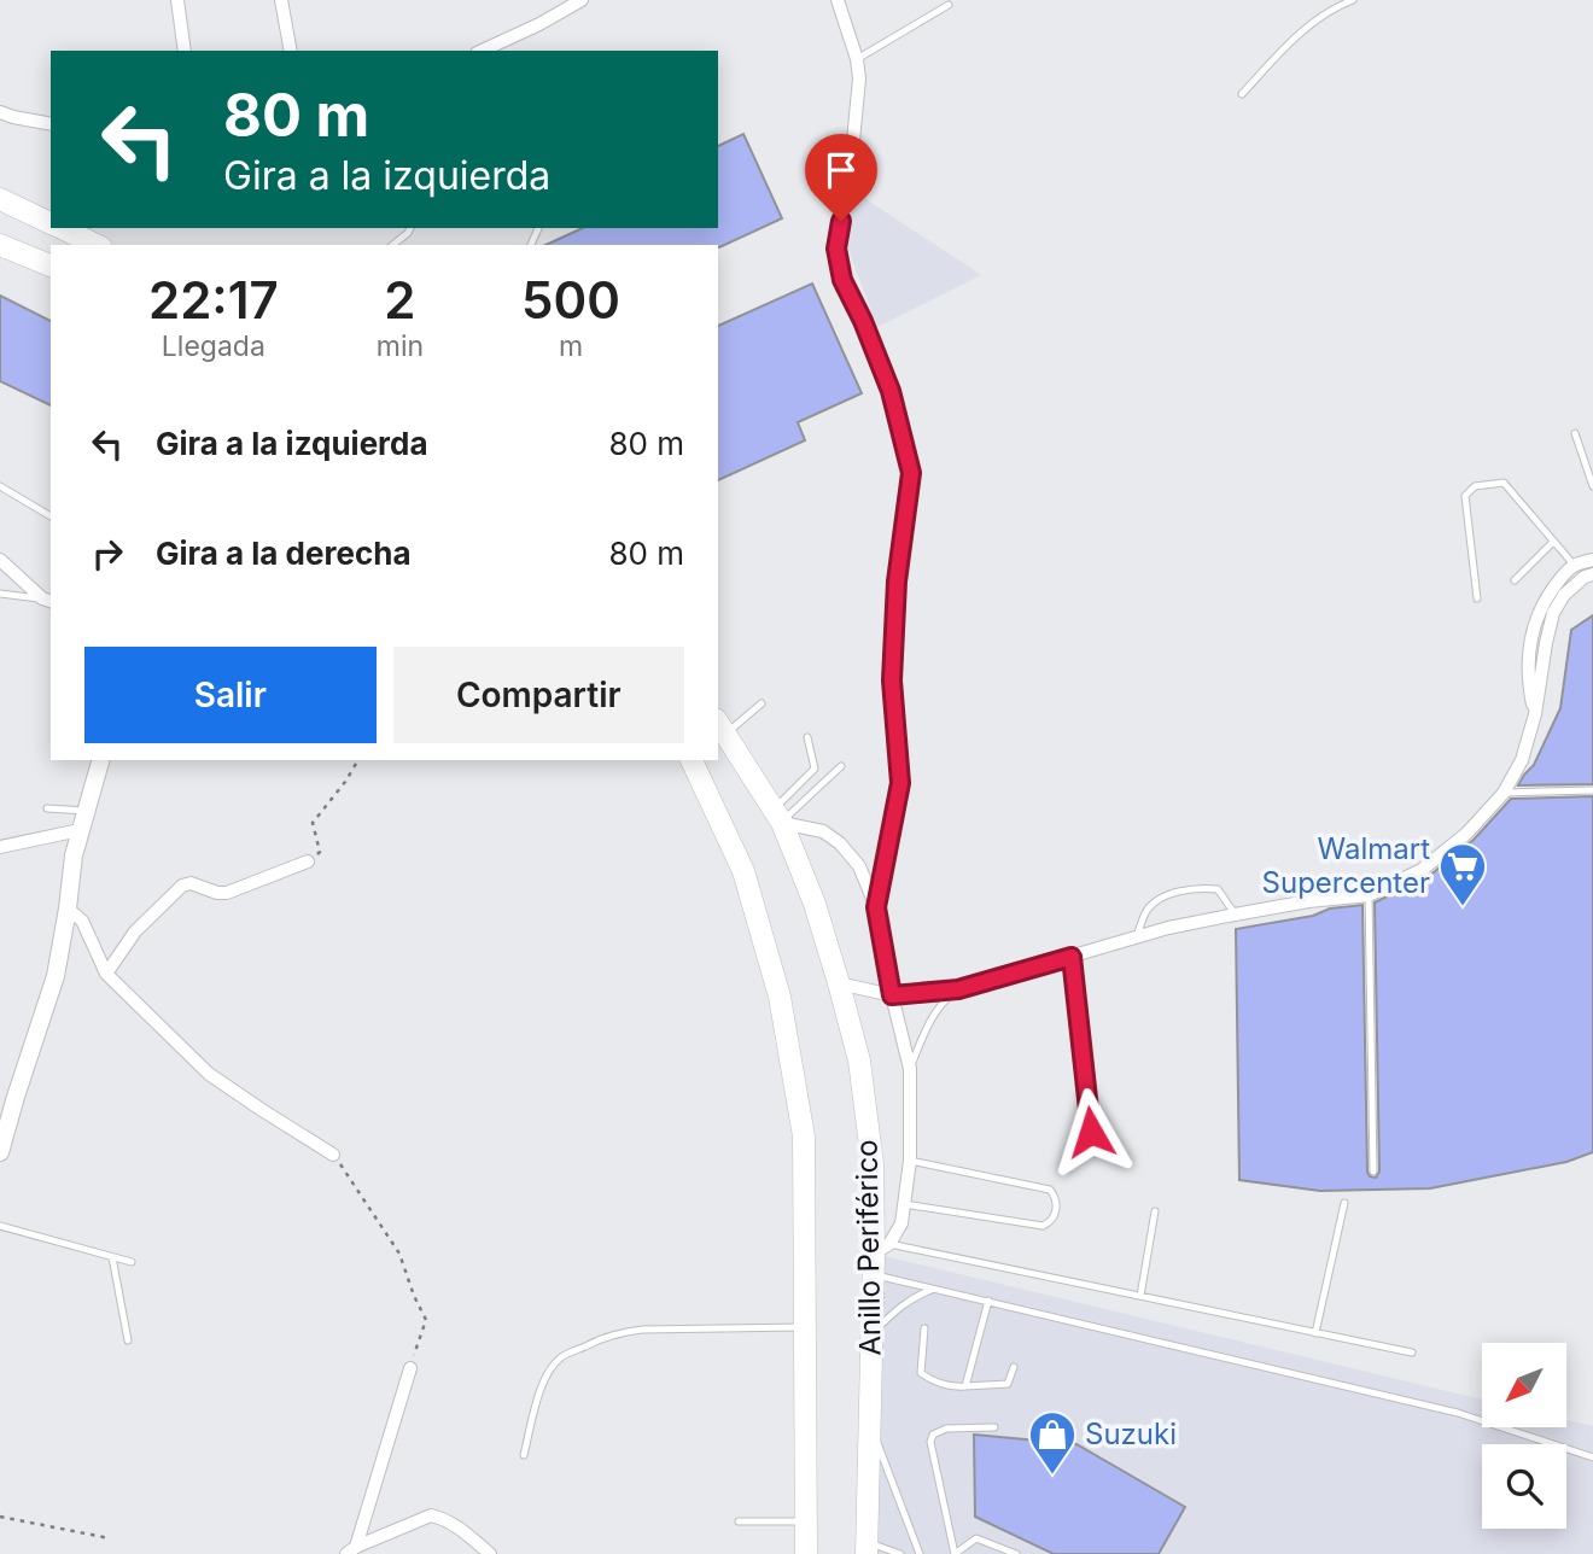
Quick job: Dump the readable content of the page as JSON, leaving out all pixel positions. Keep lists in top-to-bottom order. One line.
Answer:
{"streets":{"highway":["Anillo Periférico"]},"places":{"supermarket":["Walmart Supercenter"],"shop":["Suzuki"]},"north":"bottom left","page":{"turn":["80 m","Gira a la izquierda"],"eta":["22:17","Llegada","2","min","500","m"],"list":[{"name":"Gira a la izquierda","value":"80 m"},{"name":"Gira a la derecha","value":"80 m"}],"buttons":["Salir","Compartir"]}}
